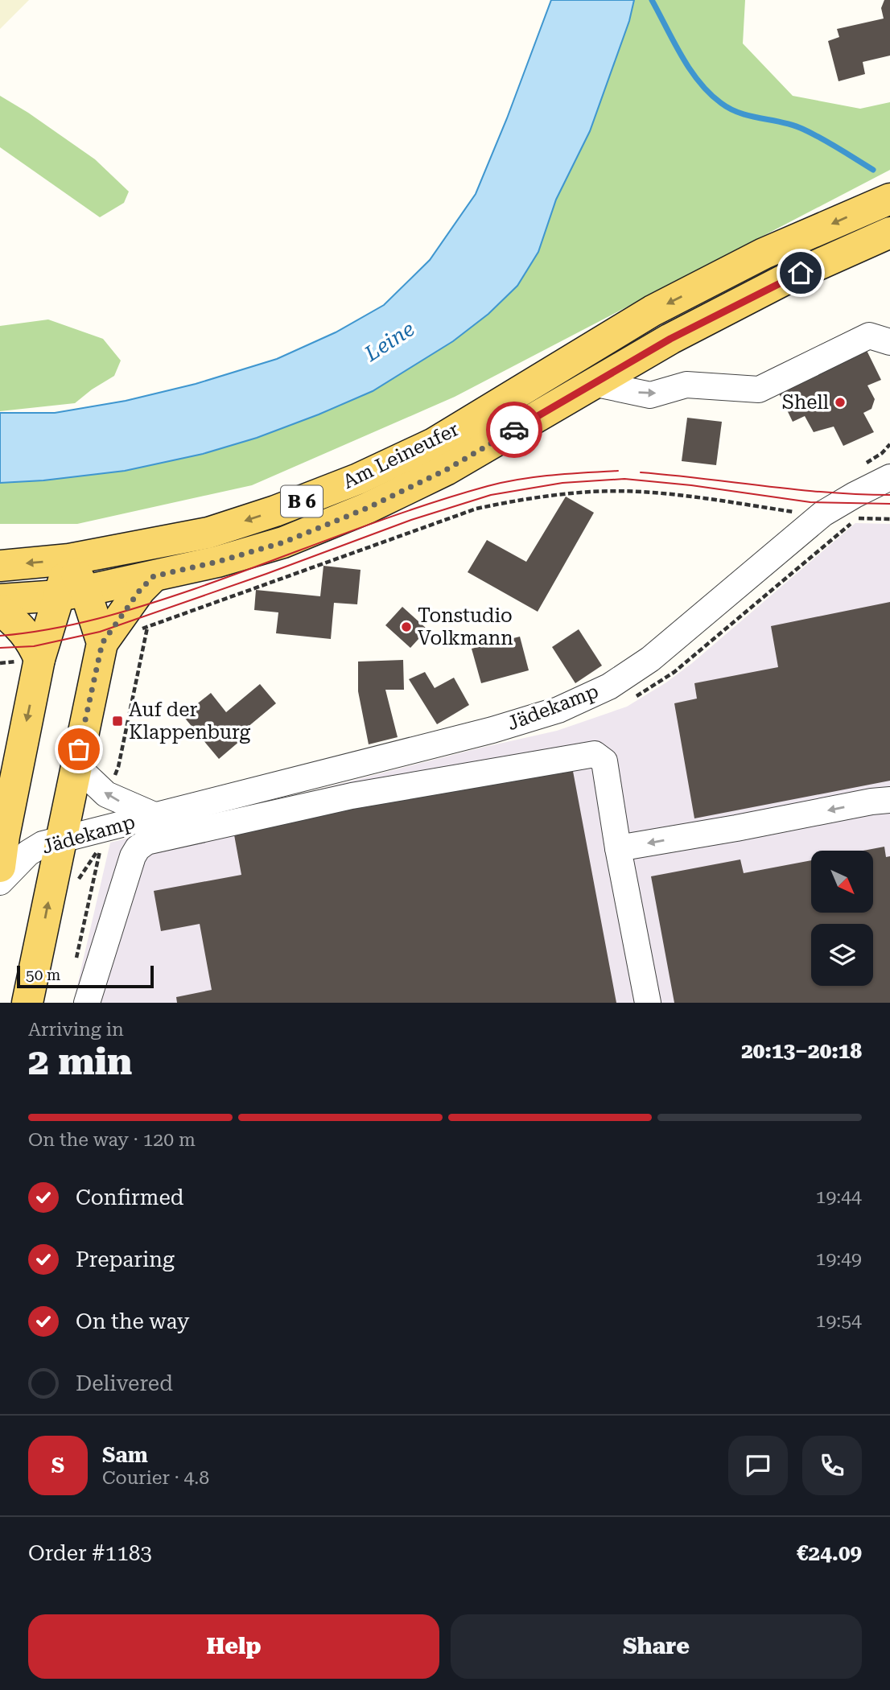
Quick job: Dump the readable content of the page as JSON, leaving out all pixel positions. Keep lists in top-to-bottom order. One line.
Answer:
{"streets":{"main road":["Am Leineufer","B 6"],"street":["Jädekamp"]},"water":["Leine"],"places":{"other":["Shell","Tonstudio Volkmann"],"transit":["Auf der Klappenburg"]},"scale_bar":"50 m","north":"bottom right","page":{"scale":"50 m","heading":["2 min","Arriving in","20:13–20:18"],"panel":["Sam","Courier · 4.8","Order #1183","€24.09"],"bar":"On the way · 120 m","list":[["Confirmed","19:44"],["Preparing","19:49"],["On the way","19:54"],"Delivered"],"round":"S","buttons":["Help","Share"]}}
